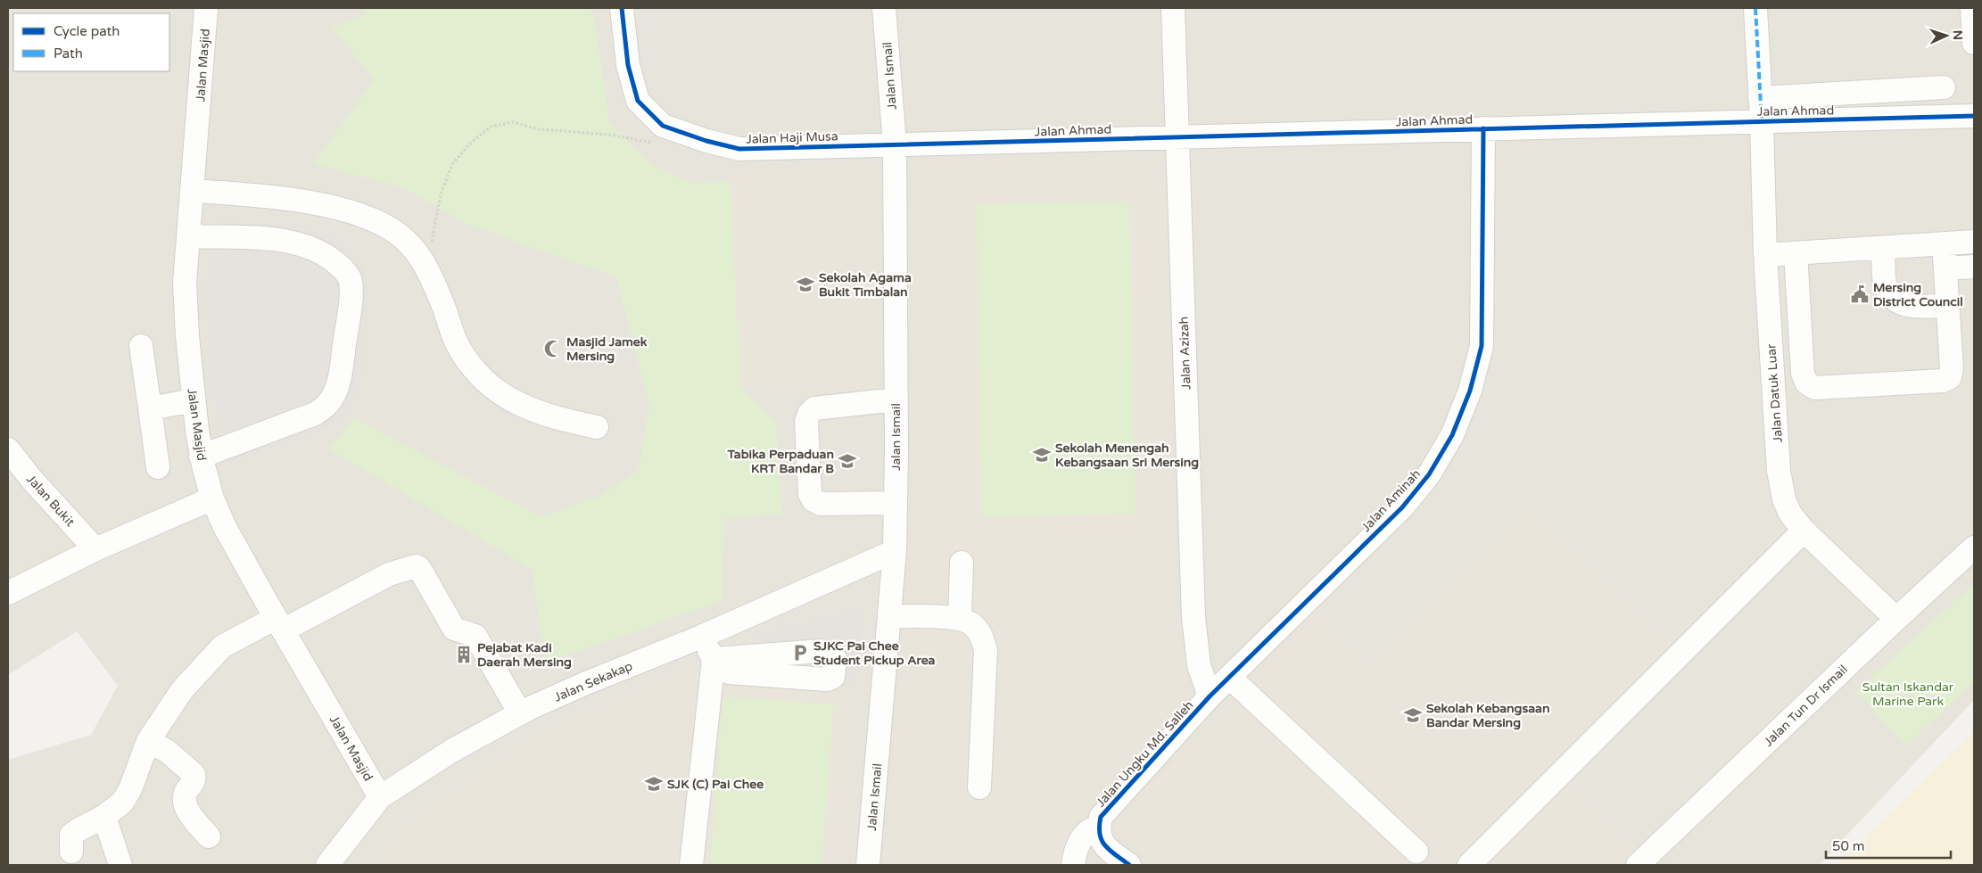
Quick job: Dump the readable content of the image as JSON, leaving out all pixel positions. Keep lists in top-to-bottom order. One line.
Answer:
{"streets":{"street":["Jalan Masjid","Jalan Ismail","Jalan Ahmad","Jalan Haji Musa","Jalan Azizah","Jalan Datuk Luar","Jalan Bukit","Jalan Aminah","Jalan Sekakap","Jalan Tun Dr Ismail","Jalan Ungku Md. Salleh"]},"crossings":[["Jalan Masjid","Jalan Sekakap"],["Jalan Ismail","Jalan Ahmad"],["Jalan Ismail","Jalan Haji Musa"],["Jalan Ismail","Jalan Sekakap"],["Jalan Ahmad","Jalan Haji Musa"],["Jalan Ahmad","Jalan Azizah"],["Jalan Ahmad","Jalan Datuk Luar"],["Jalan Ahmad","Jalan Aminah"],["Jalan Azizah","Jalan Aminah"],["Jalan Azizah","Jalan Ungku Md. Salleh"],["Jalan Datuk Luar","Jalan Tun Dr Ismail"],["Jalan Aminah","Jalan Ungku Md. Salleh"]],"parks":["Sultan Iskandar Marine Park"],"places":{"school or university":["Sekolah Agama Bukit Timbalan","Sekolah Menengah Kebangsaan Sri Mersing","Tabika Perpaduan KRT Bandar B","Sekolah Kebangsaan Bandar Mersing","SJK (C) Pai Chee"],"public building":["Mersing District Council"],"mosque":["Masjid Jamek Mersing"],"parking":["SJKC Pai Chee Student Pickup Area"],"building":["Pejabat Kadi Daerah Mersing"]},"legend":["Cycle path","Path"],"scale_bar":"50 m","north":"right"}
